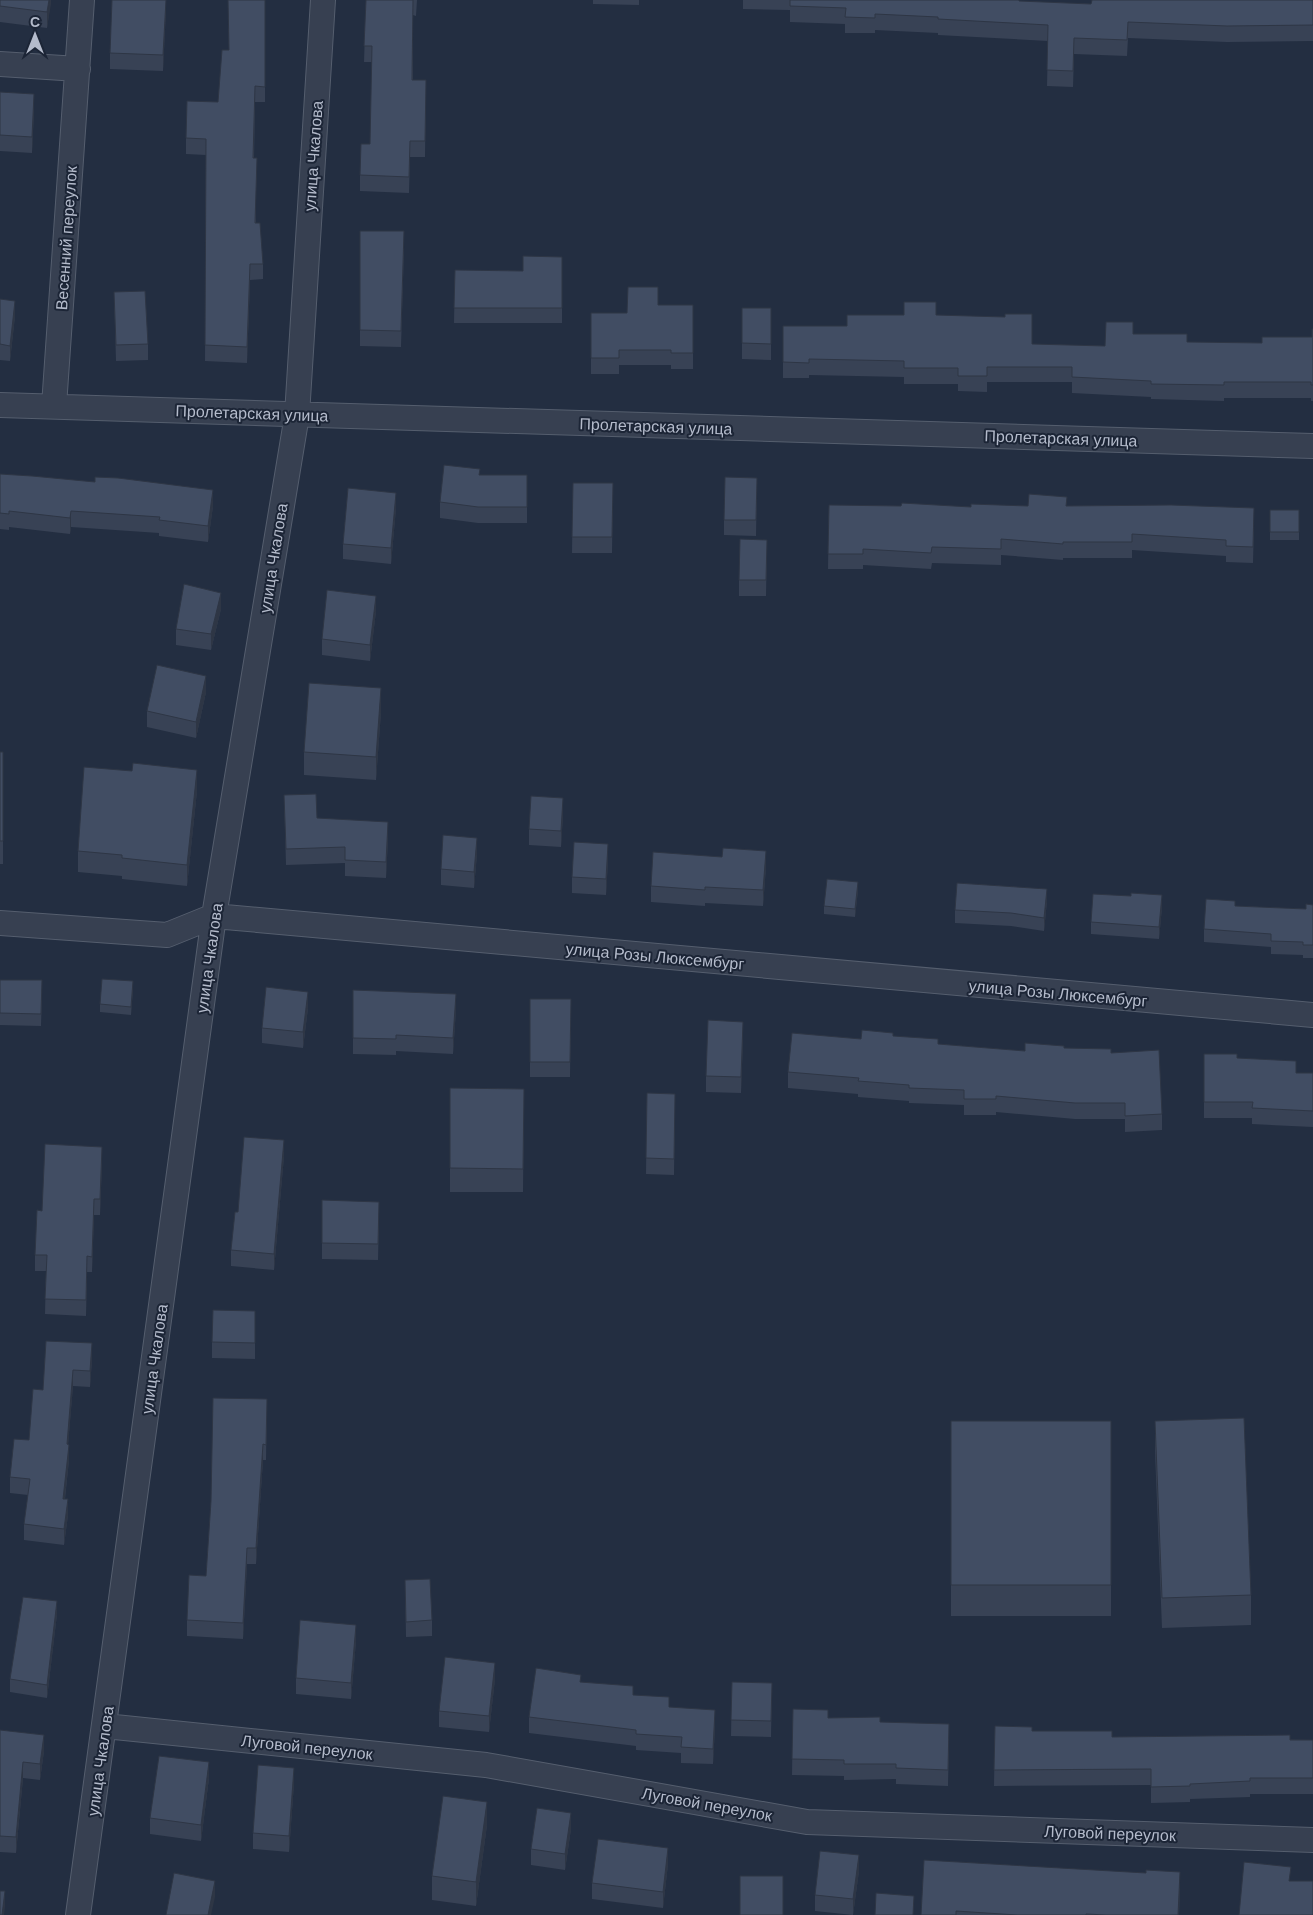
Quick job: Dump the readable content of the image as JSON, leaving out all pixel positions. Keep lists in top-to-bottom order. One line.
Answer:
{"streets":{"street":["улица Чкалова","Весенний переулок","Пролетарская улица","улица Розы Люксембург","Луговой переулок"]},"crossings":[["улица Чкалова","Пролетарская улица"],["улица Чкалова","улица Розы Люксембург"],["улица Чкалова","Луговой переулок"],["Весенний переулок","Пролетарская улица"]],"north":"top"}
